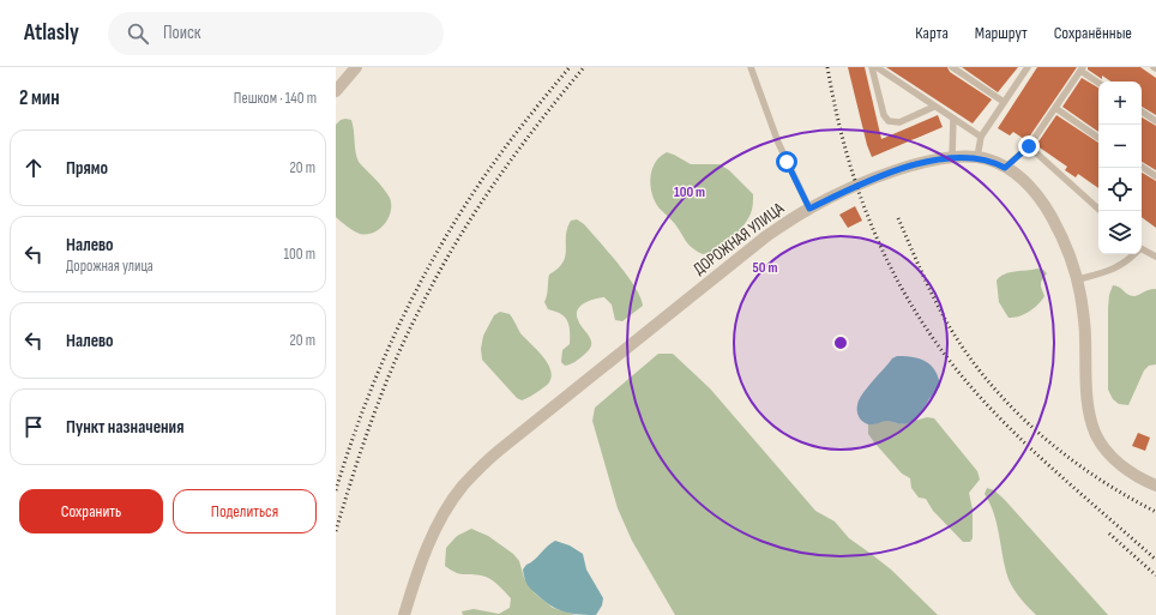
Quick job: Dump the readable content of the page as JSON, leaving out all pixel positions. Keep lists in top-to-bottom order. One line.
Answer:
{"streets":{"street":["ДОРОЖНАЯ УЛИЦА"]},"page":{"header":"Atlasly","search":"Поиск","nav":["Карта","Маршрут","Сохранённые"],"heading":["2 мин","Пешком · 140 m"],"map_buttons":["+","−"],"list":[["Прямо","20 m"],["Налево","Дорожная улица","100 m"],["Налево","20 m"],"Пункт назначения"],"buttons":["Сохранить","Поделиться"]},"rings":["100 m","50 m"]}
